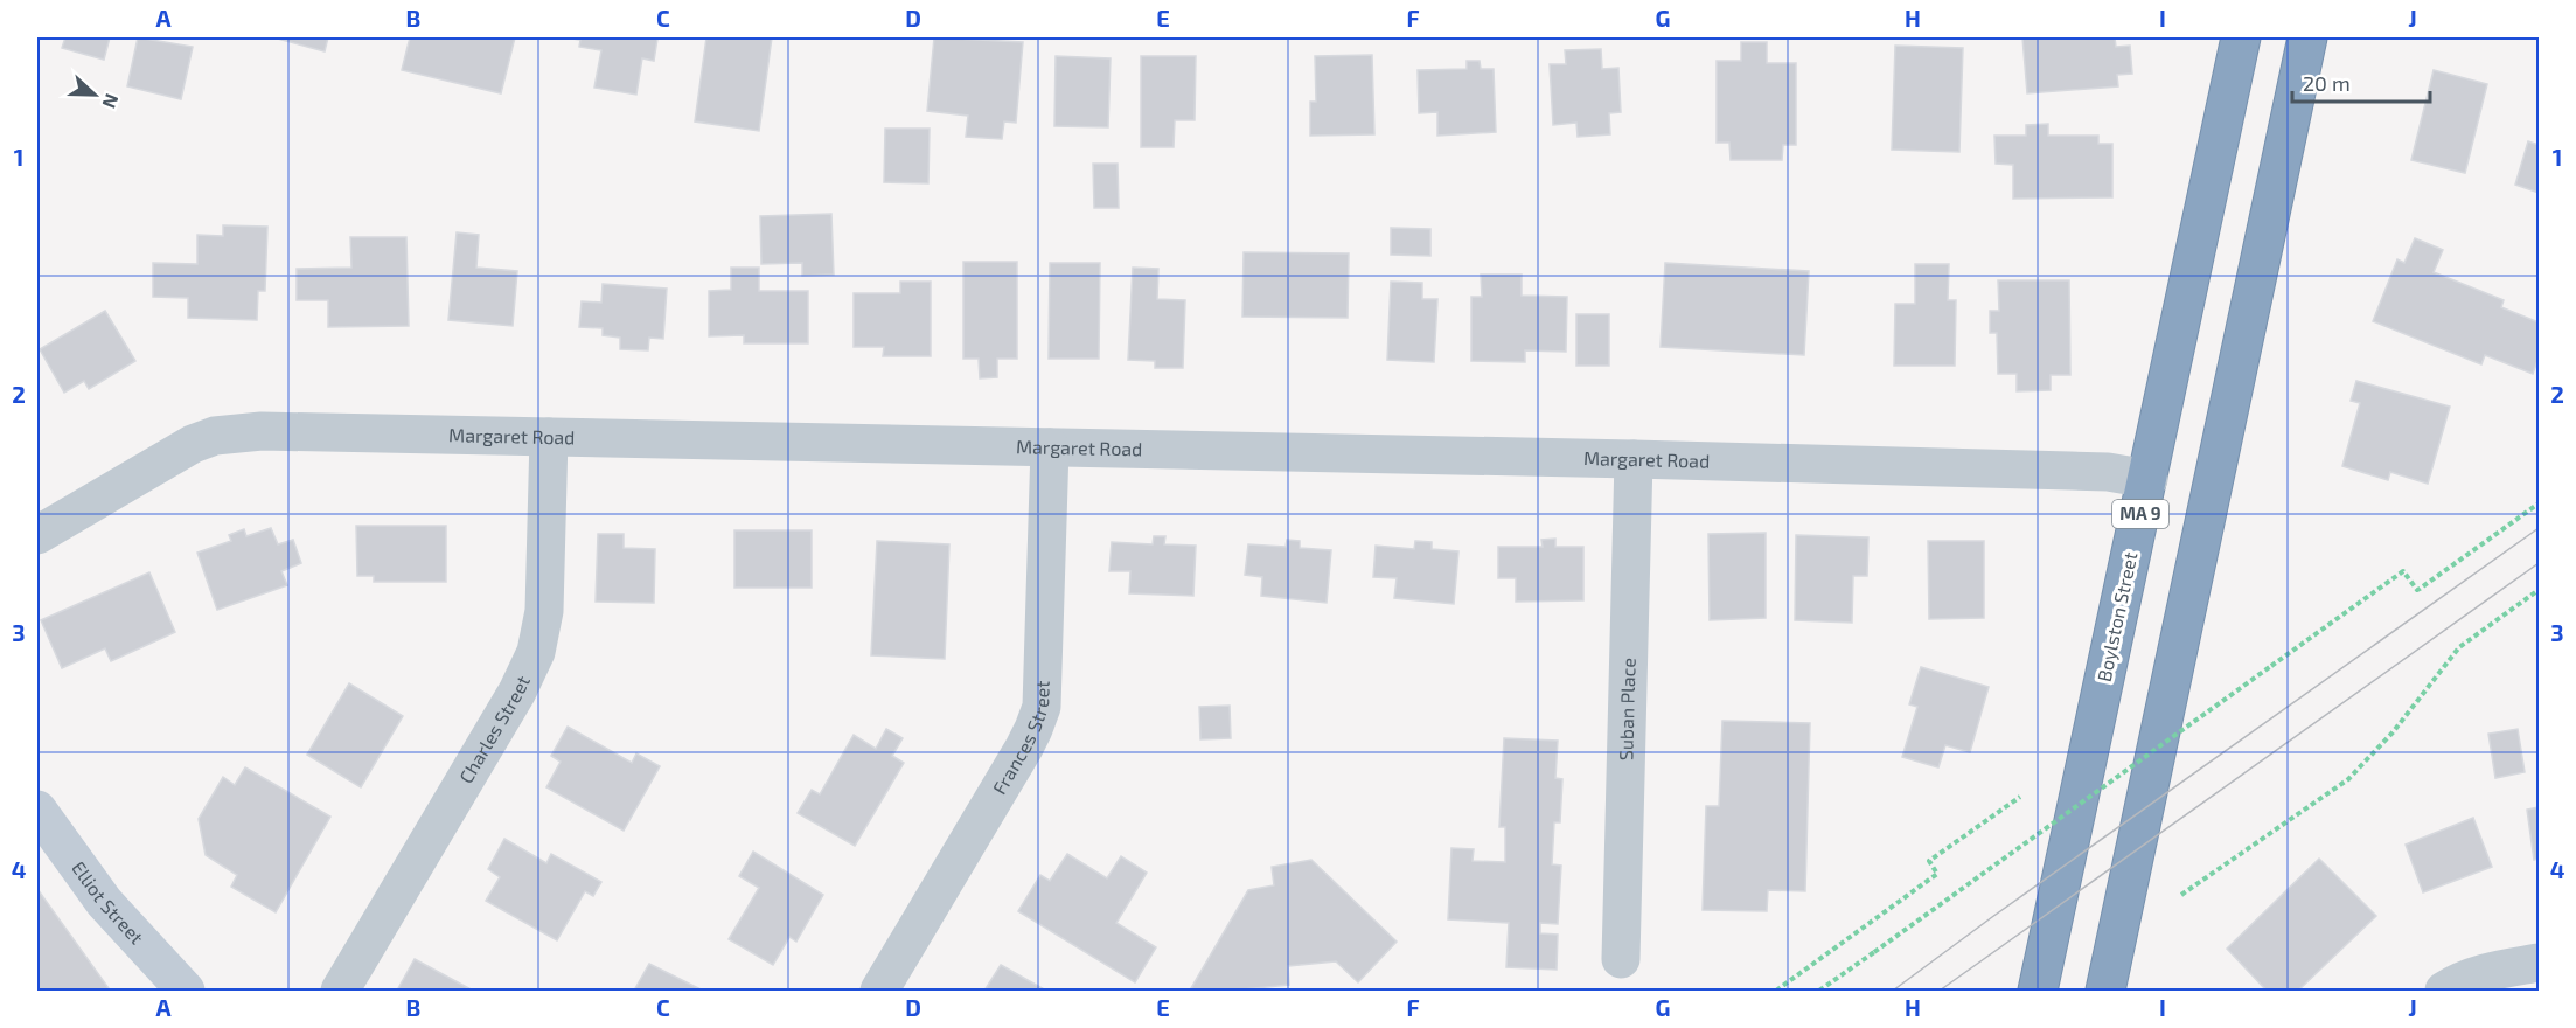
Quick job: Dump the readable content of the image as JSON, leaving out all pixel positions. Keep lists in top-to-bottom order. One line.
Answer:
{"streets":{"highway":["MA 9","Boylston Street"],"street":["Margaret Road","Suban Place","Charles Street","Frances Street","Elliot Street"]},"crossings":[["Margaret Road","Boylston Street"],["Margaret Road","Suban Place"],["Margaret Road","Charles Street"],["Margaret Road","Frances Street"]],"scale_bar":"20 m","north":"right","grid":{"columns":["A","B","C","D","E","F","G","H","I","J"],"rows":["1","2","3","4"]}}
